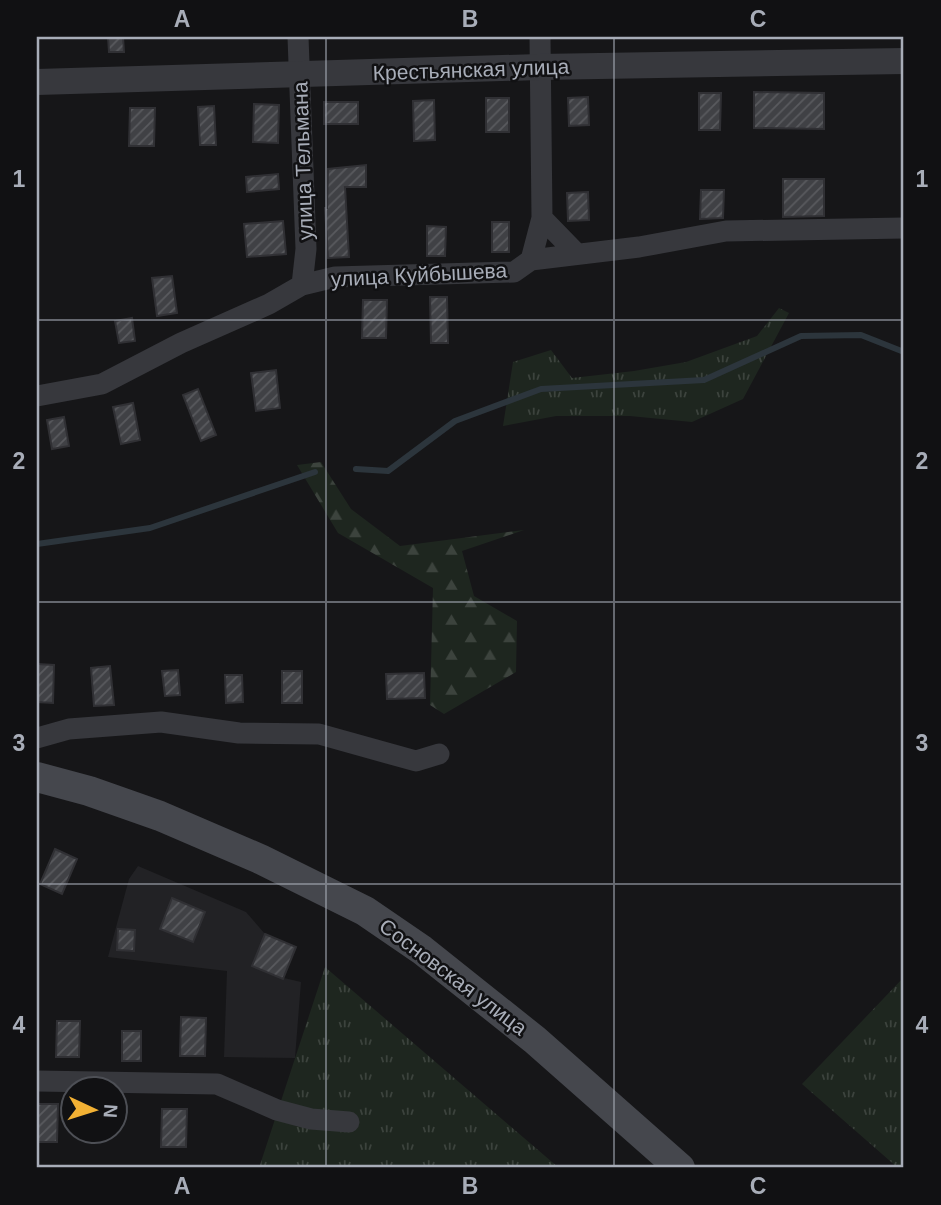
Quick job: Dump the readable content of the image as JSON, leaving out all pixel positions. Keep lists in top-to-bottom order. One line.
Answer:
{"streets":{"main road":["Сосновская улица"],"street":["Крестьянская улица","улица Тельмана","улица Куйбышева"]},"crossings":[["Крестьянская улица","улица Тельмана"],["улица Тельмана","улица Куйбышева"]],"north":"right","grid":{"columns":["A","B","C"],"rows":["1","2","3","4"]}}
